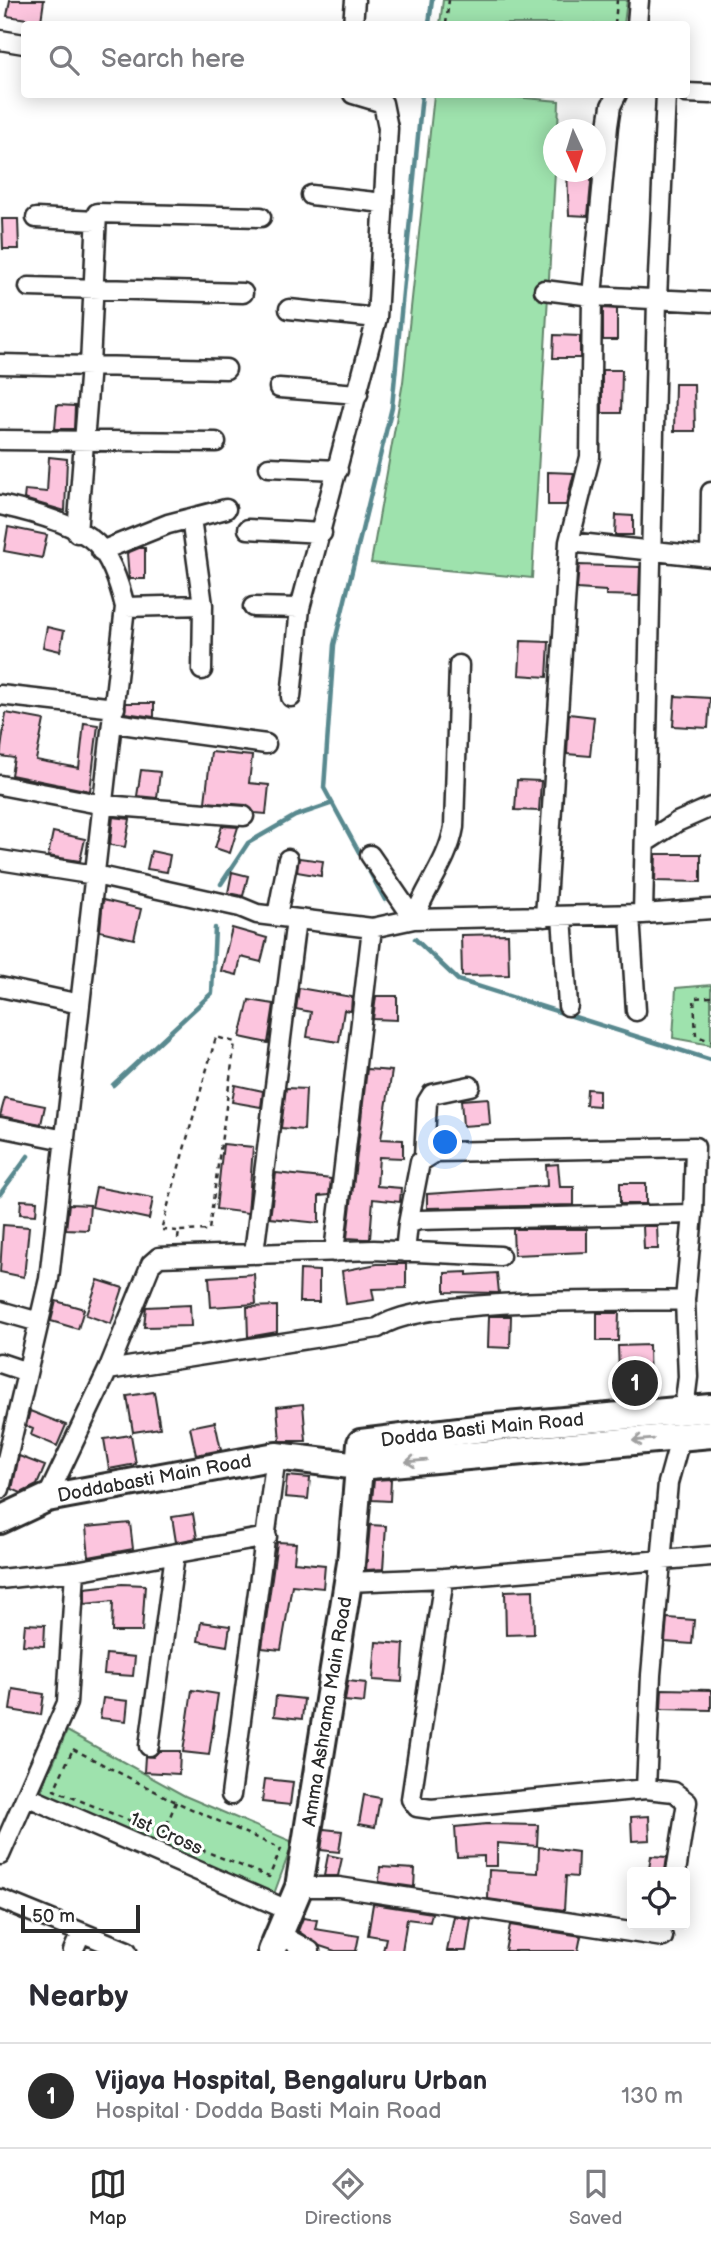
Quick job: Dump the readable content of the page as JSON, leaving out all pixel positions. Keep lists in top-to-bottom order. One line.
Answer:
{"streets":{"street":["Dodda Basti Main Road","Doddabasti Main Road","Amma Ashrama Main Road","1st Cross"]},"crossings":[["Dodda Basti Main Road","Doddabasti Main Road"],["Dodda Basti Main Road","Amma Ashrama Main Road"],["Doddabasti Main Road","Amma Ashrama Main Road"],["Amma Ashrama Main Road","1st Cross"]],"scale_bar":"50 m","north":"bottom","page":{"search":"Search here","pins":"1","scale":"50 m","heading":"Nearby","list":[{"mark":"1","name":"Vijaya Hospital, Bengaluru Urban","note":"Hospital · Dodda Basti Main Road","value":"130 m"}],"nav":["Map","Directions","Saved"]}}
